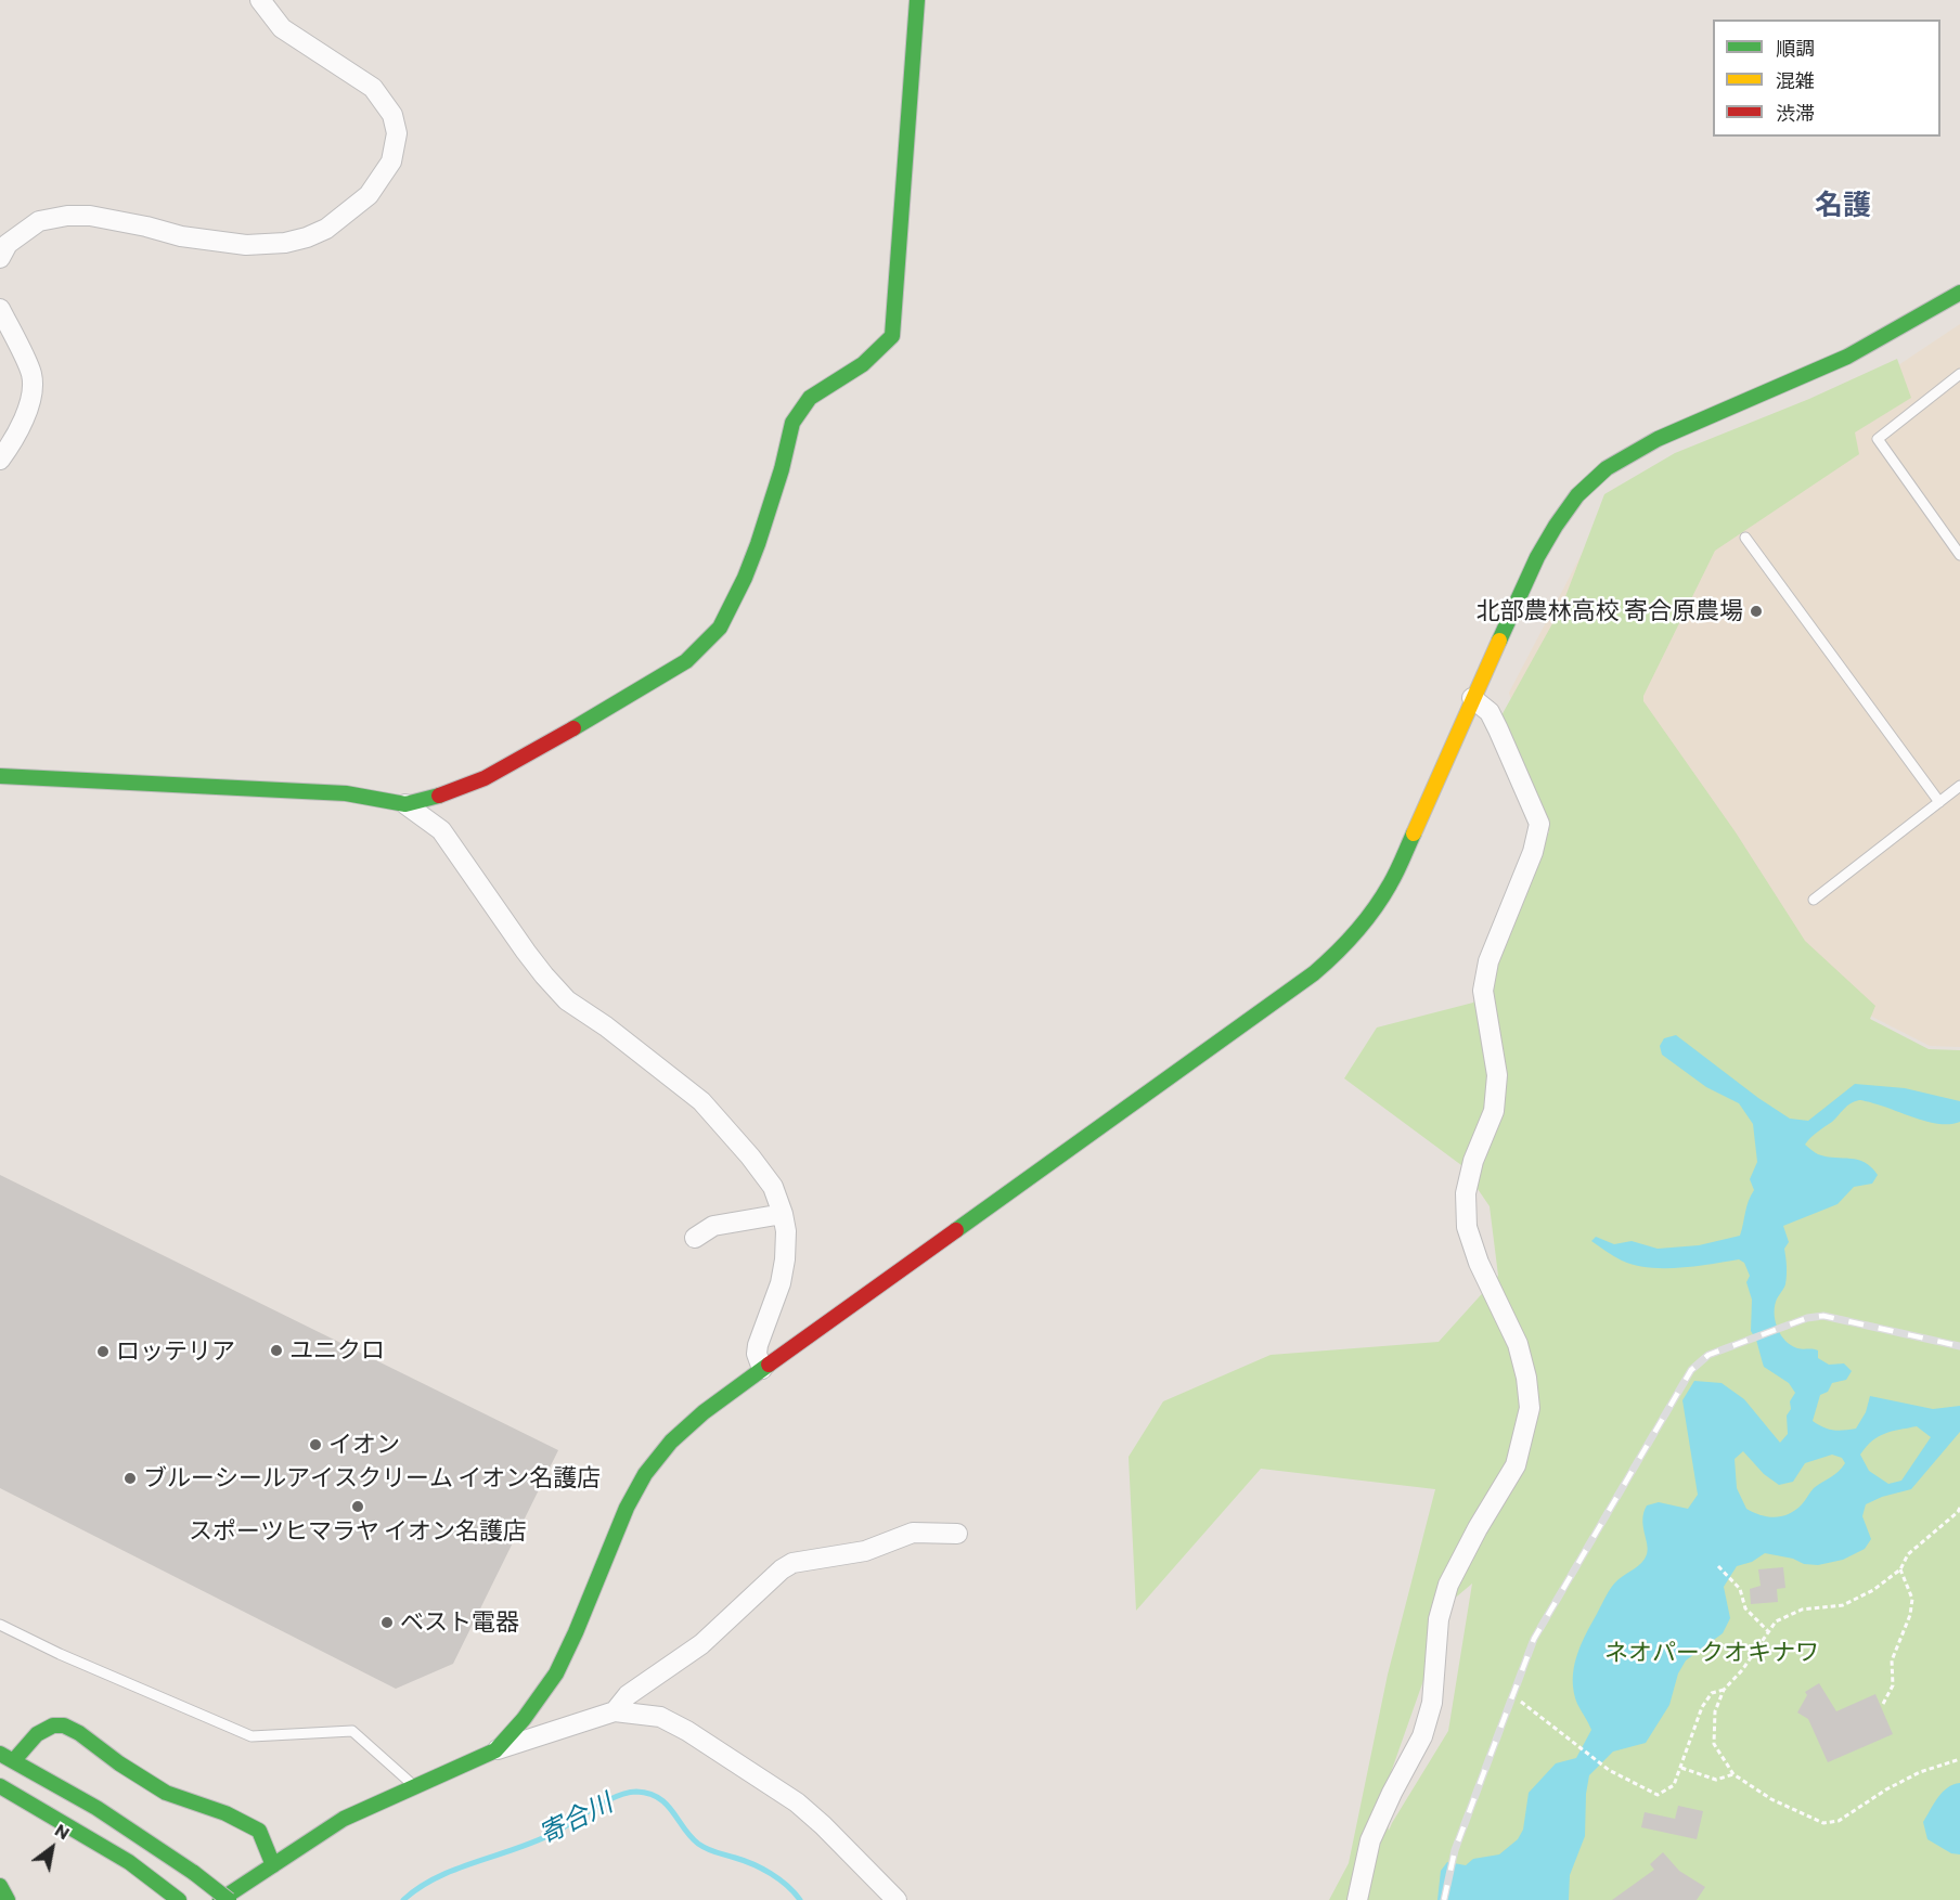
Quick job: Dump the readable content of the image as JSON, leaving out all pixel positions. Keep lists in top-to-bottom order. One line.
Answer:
{"districts":["名護"],"water":["寄合川"],"parks":["ネオパークオキナワ"],"places":["北部農林高校 寄合原農場","ユニクロ","ロッテリア","イオン","ブルーシールアイスクリーム イオン名護店","スポーツヒマラヤ イオン名護店","ベスト電器"],"legend":["順調","混雑","渋滞"],"north":"top right"}
